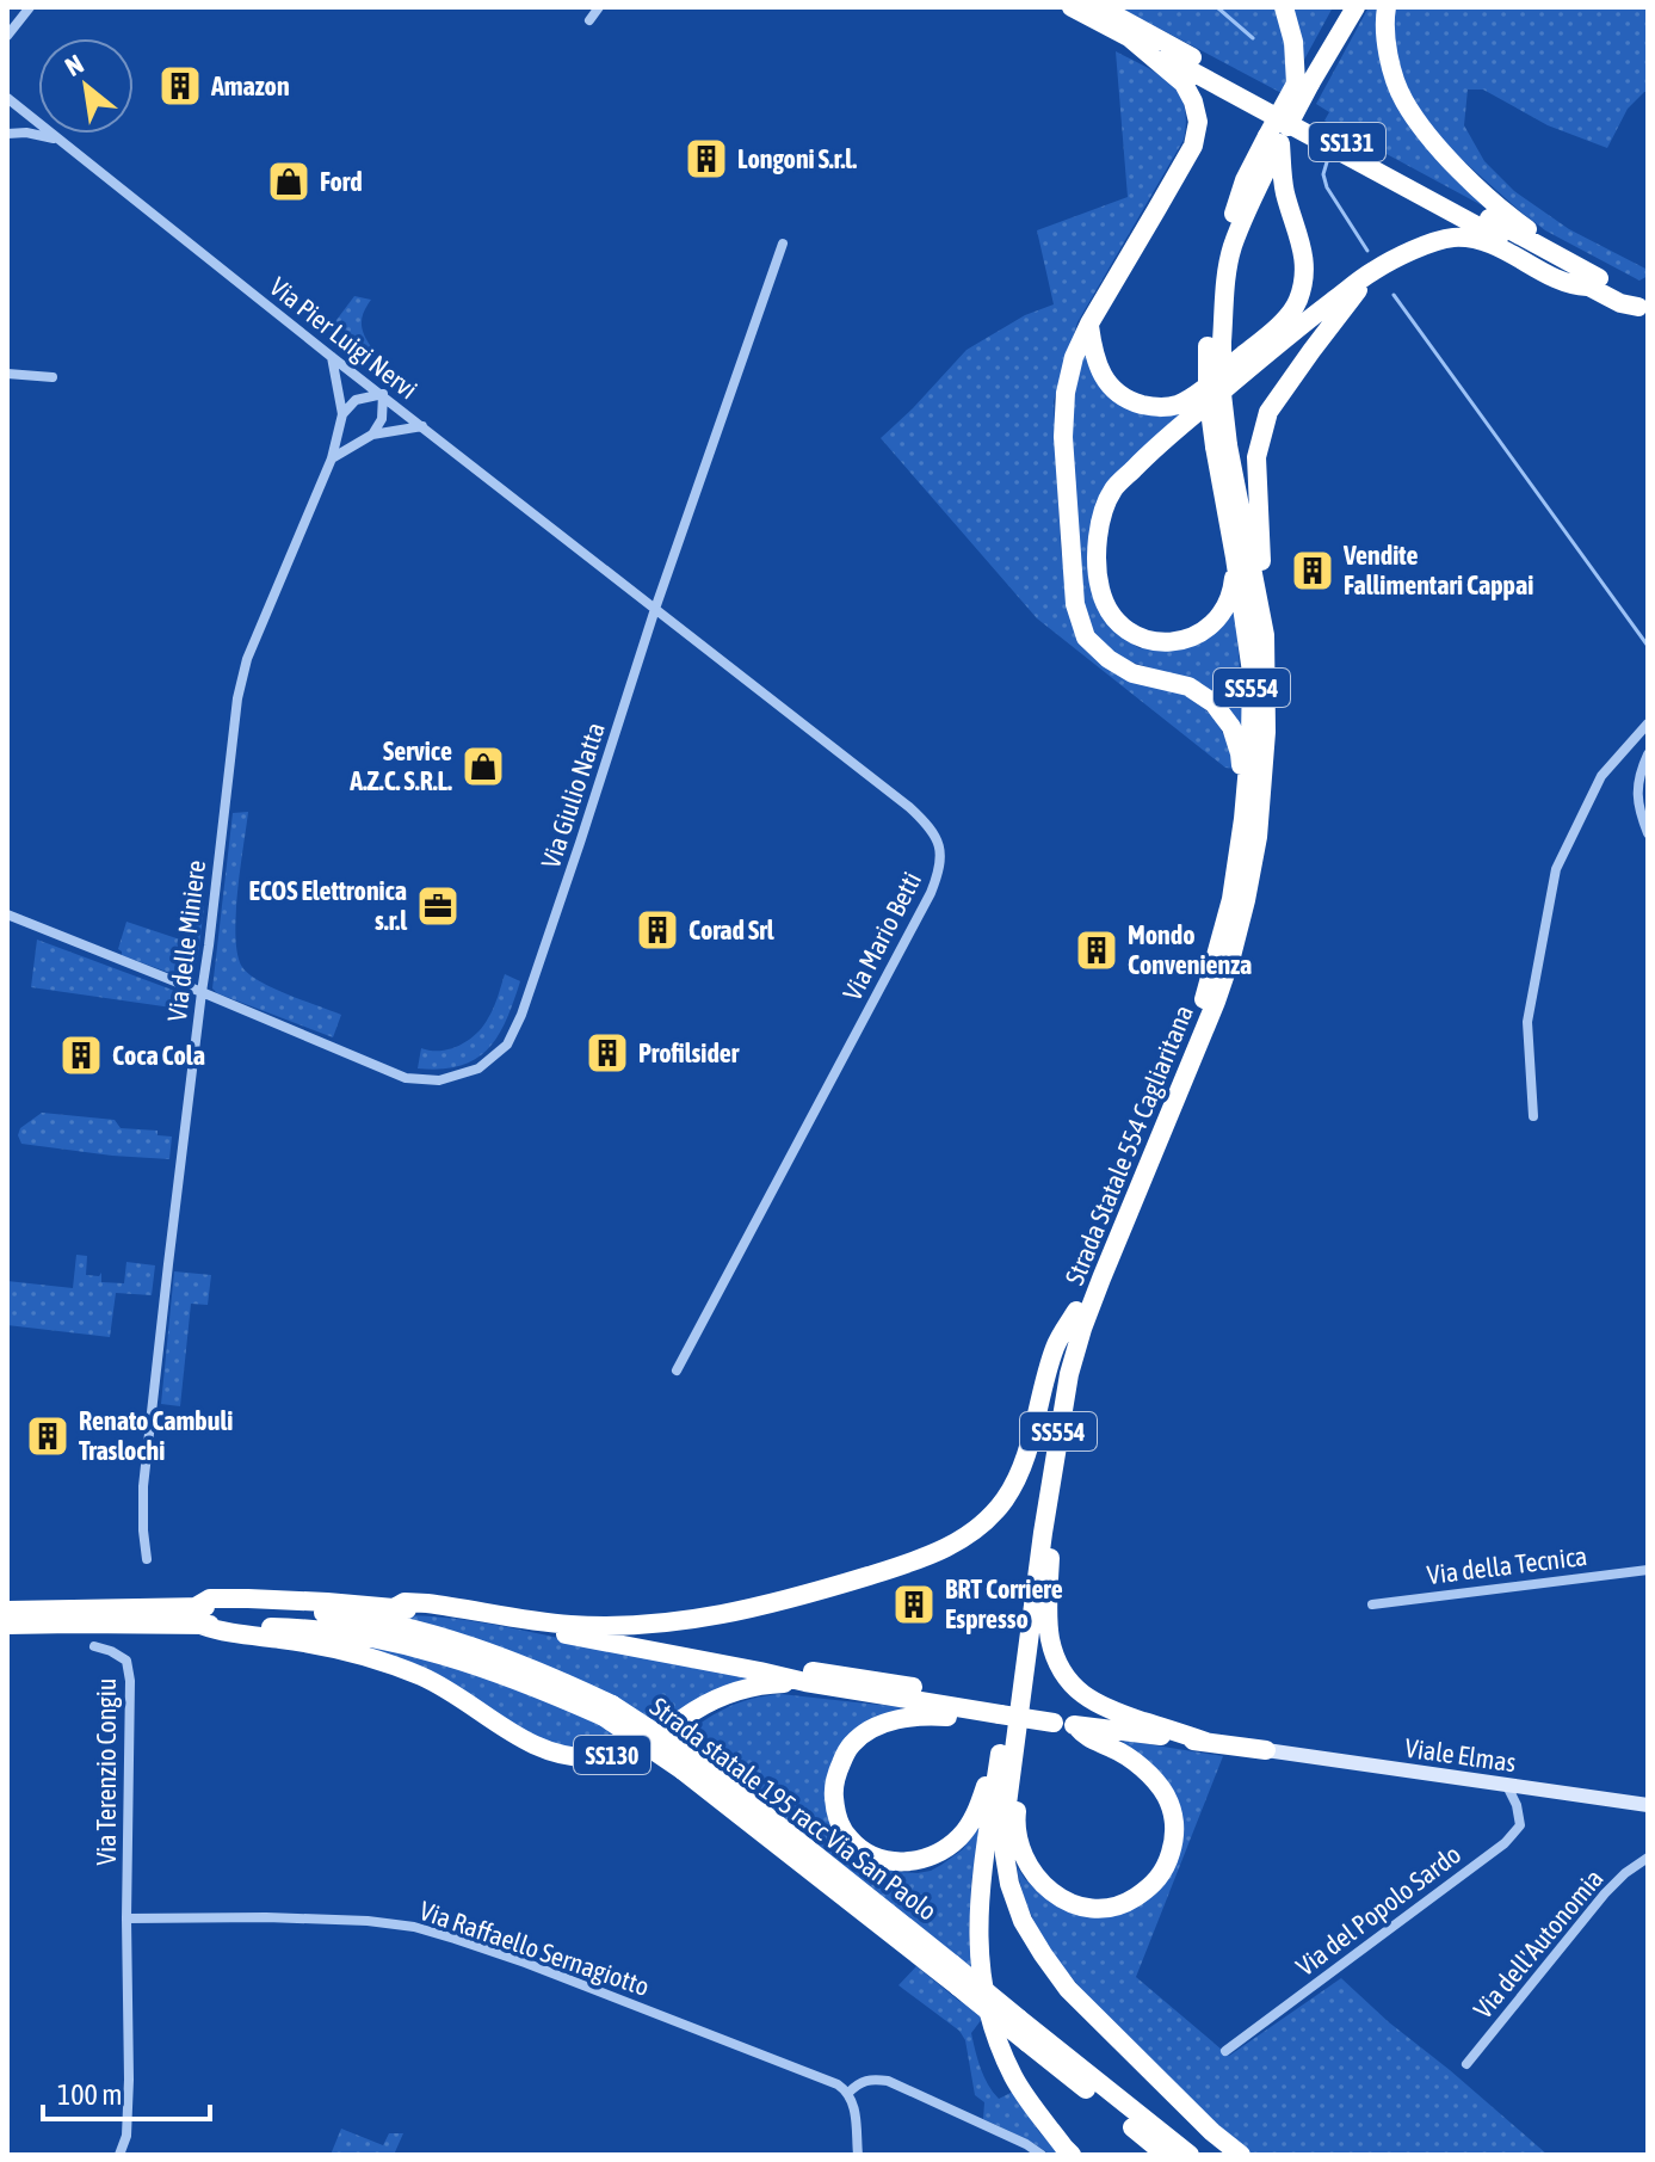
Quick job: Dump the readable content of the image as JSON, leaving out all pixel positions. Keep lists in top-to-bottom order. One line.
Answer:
{"streets":{"highway":["SS131","SS554","Strada Statale 554 Cagliaritana","SS130","Strada statale 195 racc Via San Paolo"],"main road":["Viale Elmas"],"street":["Via Pier Luigi Nervi","Via Giulio Natta","Via Mario Betti","Via delle Miniere","Via della Tecnica","Via Terenzio Congiu","Via del Popolo Sardo","Via dell'Autonomia","Via Raffaello Sernagiotto"]},"crossings":[["Via Pier Luigi Nervi","Via Giulio Natta"],["Via Pier Luigi Nervi","Via Mario Betti"],["Via Pier Luigi Nervi","Via delle Miniere"],["Via Giulio Natta","Via Mario Betti"],["Via Giulio Natta","Via delle Miniere"],["SS130","Strada statale 195 racc Via San Paolo"],["Viale Elmas","Via del Popolo Sardo"],["Via Terenzio Congiu","Via Raffaello Sernagiotto"]],"places":{"building":["Amazon","Longoni S.r.l.","Vendite Fallimentari Cappai","Corad Srl","Mondo Convenienza","Profilsider","Coca Cola","Renato Cambuli Traslochi","BRT Corriere Espresso"],"shop":["Ford","Service A.Z.C. S.R.L."],"office":["ECOS Elettronica s.r.l"]},"scale_bar":"100 m","north":"top left"}
